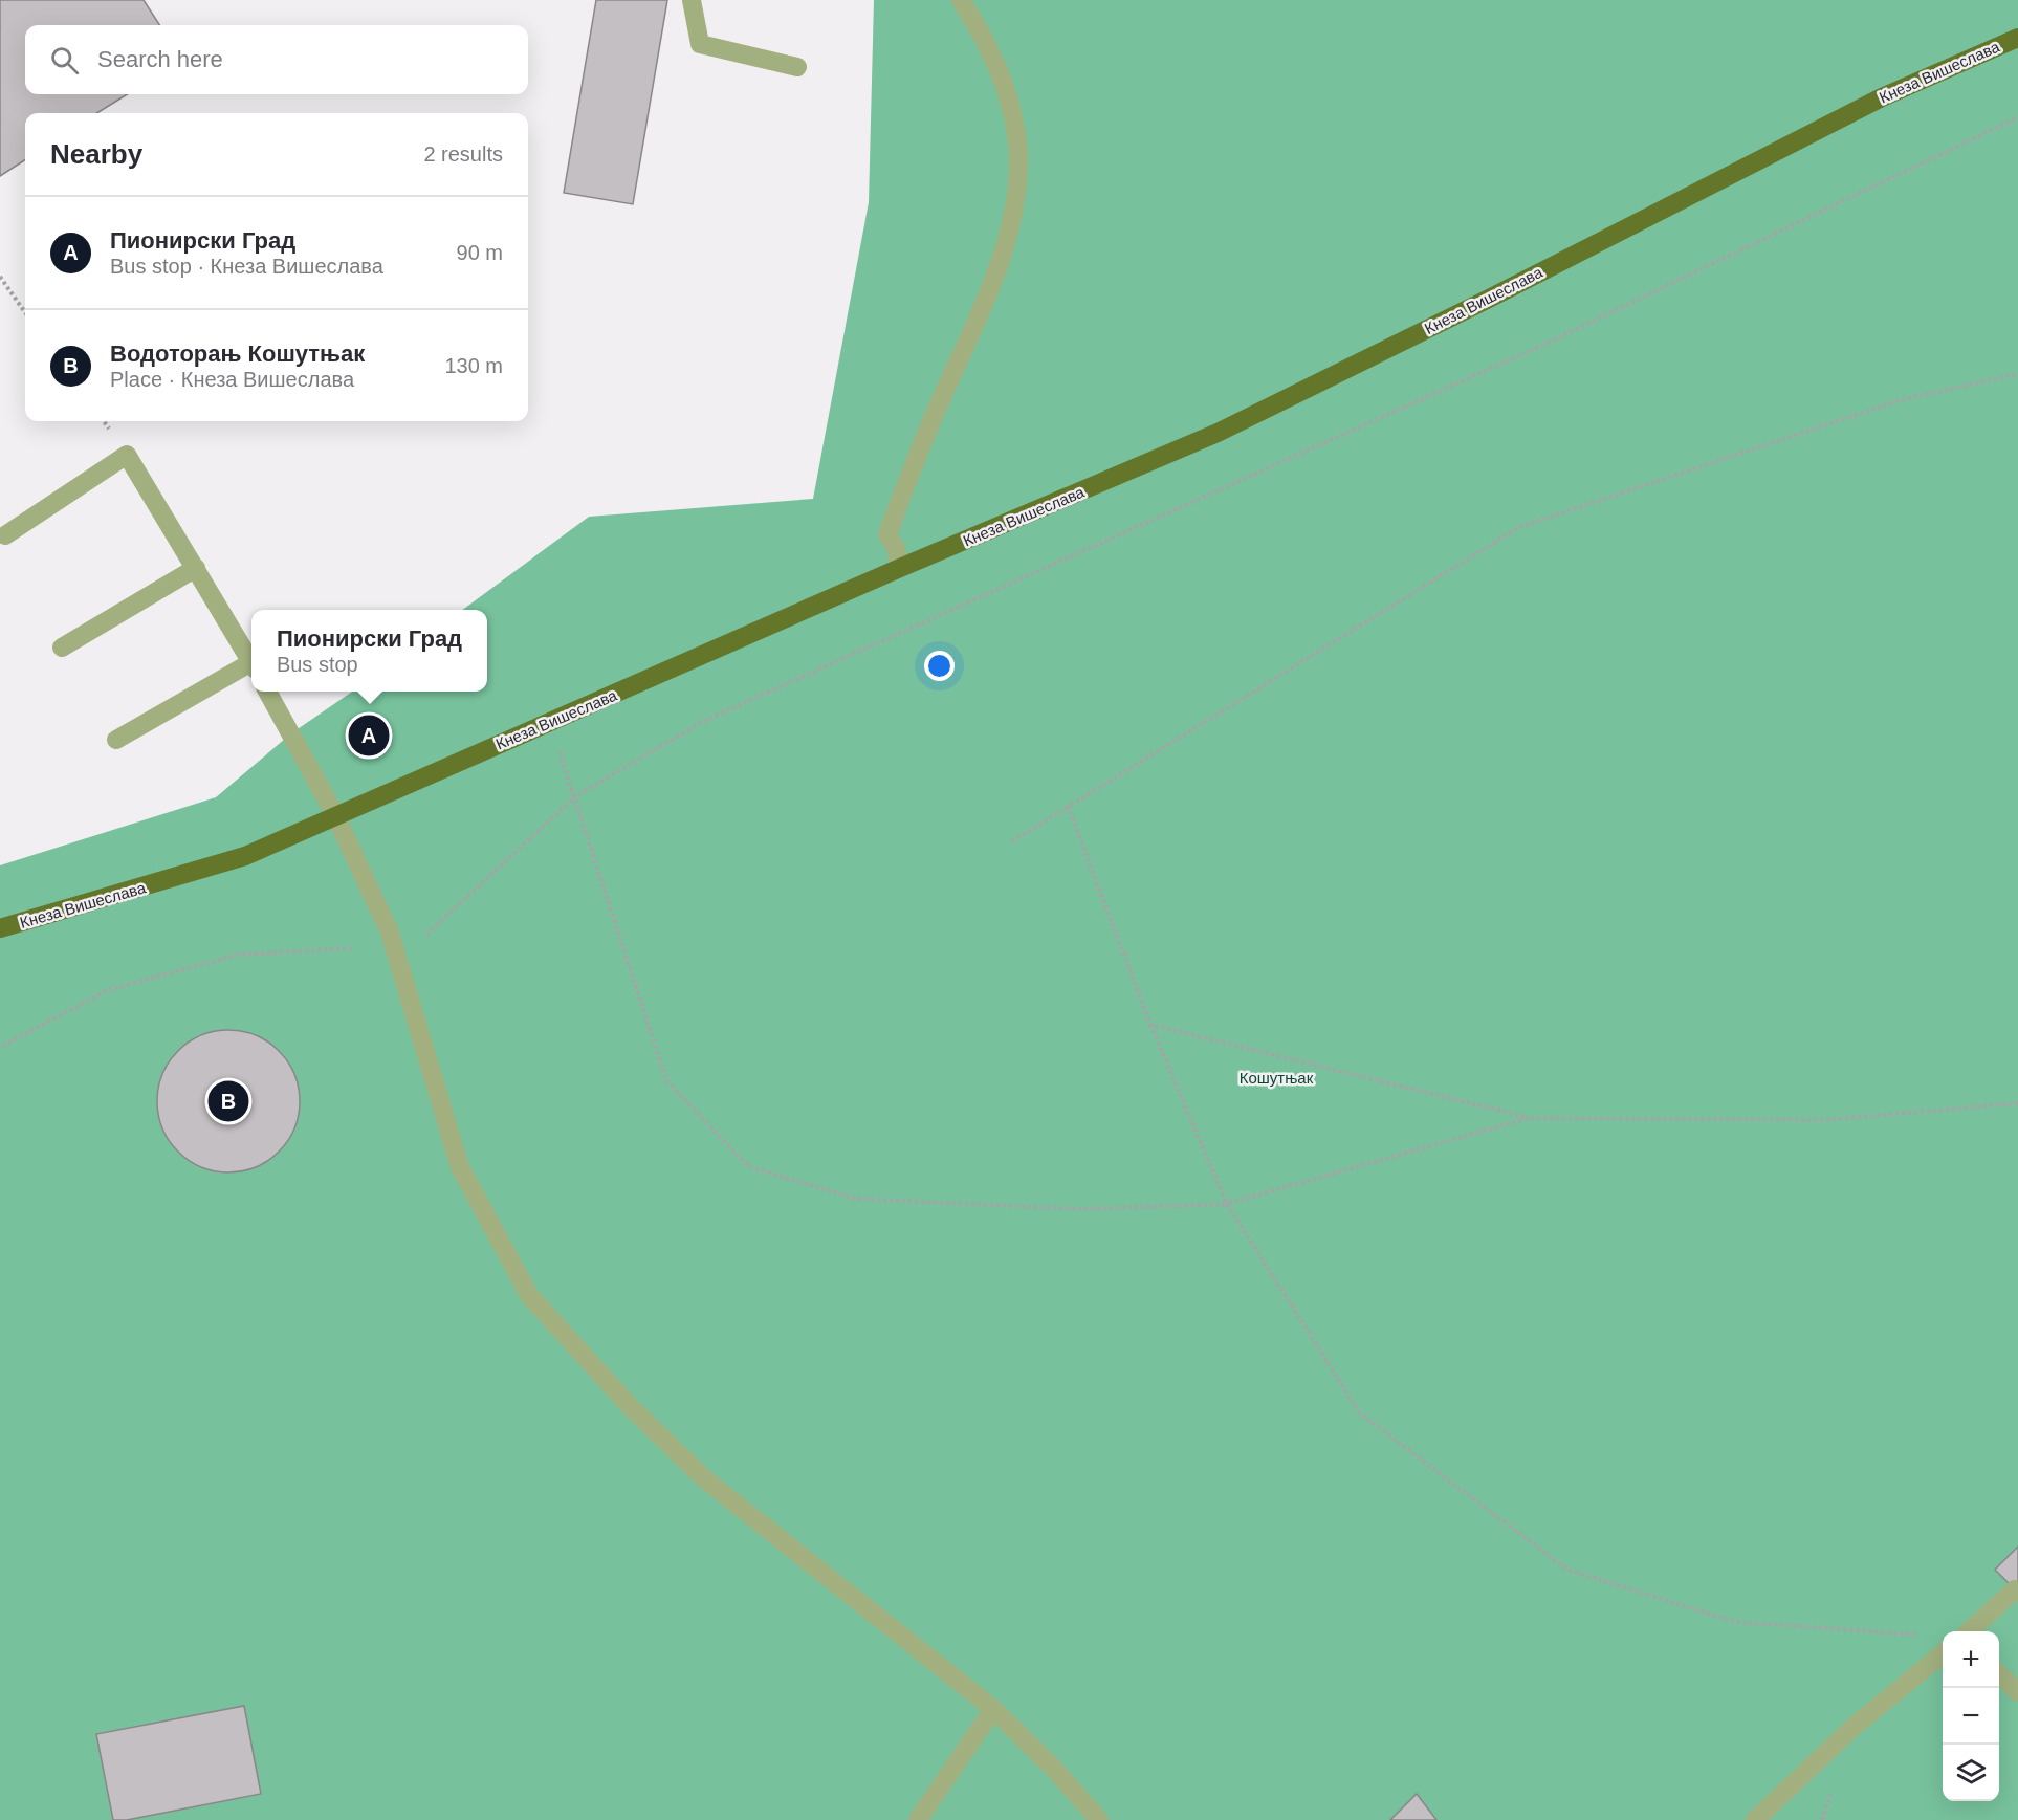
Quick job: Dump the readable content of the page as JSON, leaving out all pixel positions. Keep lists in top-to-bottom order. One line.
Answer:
{"streets":{"main road":["Кнеза Вишеслава"]},"parks":["Кошутњак"],"page":{"search":"Search here","heading":["Nearby","2 results"],"list":[{"mark":"A","name":"Пионирски Град","note":"Bus stop · Кнеза Вишеслава","value":"90 m"},{"mark":"B","name":"Водоторањ Кошутњак","note":"Place · Кнеза Вишеслава","value":"130 m"}],"popup":["Пионирски Град","Bus stop"],"pins":["A","B"],"map_buttons":["+","−"]}}
